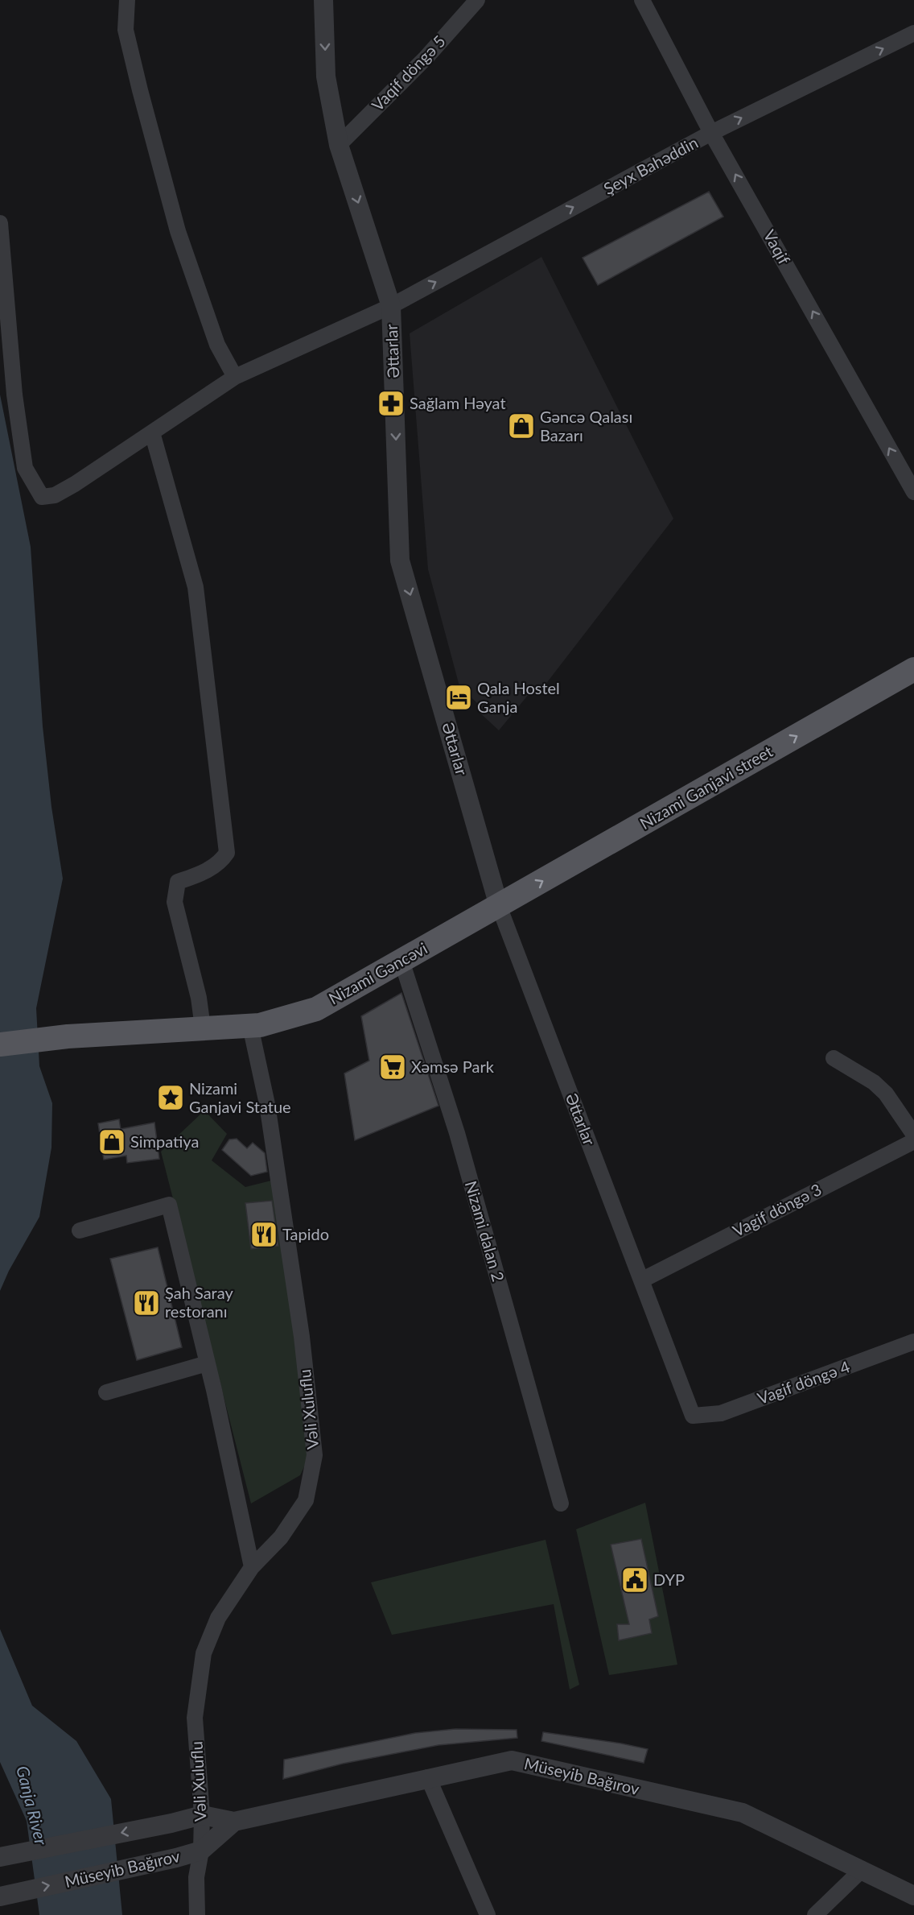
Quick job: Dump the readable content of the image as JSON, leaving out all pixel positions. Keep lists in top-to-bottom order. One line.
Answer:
{"streets":{"main road":["Nizami Ganjavi street","Nizami Gəncəvi"],"street":["Vaqif döngə 5","Şeyx Bahəddin","Vaqif","Əttarlar","Vagif döngə 3","Nizami dalan 2","Vagif döngə 4","Vəli Xuluflu","Müseyib Bağırov"]},"crossings":[["Vaqif döngə 5","Əttarlar"],["Şeyx Bahəddin","Vaqif"],["Şeyx Bahəddin","Əttarlar"],["Əttarlar","Nizami Ganjavi street"],["Əttarlar","Nizami Gəncəvi"],["Əttarlar","Vagif döngə 3"],["Əttarlar","Vagif döngə 4"],["Nizami Ganjavi street","Nizami Gəncəvi"],["Nizami Gəncəvi","Nizami dalan 2"],["Nizami Gəncəvi","Vəli Xuluflu"],["Vəli Xuluflu","Müseyib Bağırov"]],"one_way":["Şeyx Bahəddin","Vaqif","Əttarlar","Nizami Ganjavi street"],"water":["Ganja River"],"places":{"pharmacy":["Sağlam Həyat"],"shop":["Gəncə Qalası Bazarı","Simpatiya"],"hotel":["Qala Hostel Ganja"],"supermarket":["Xəmsə Park"],"place":["Nizami Ganjavi Statue"],"restaurant":["Tapido","Şah Saray restoranı"],"public building":["DYP"]}}
